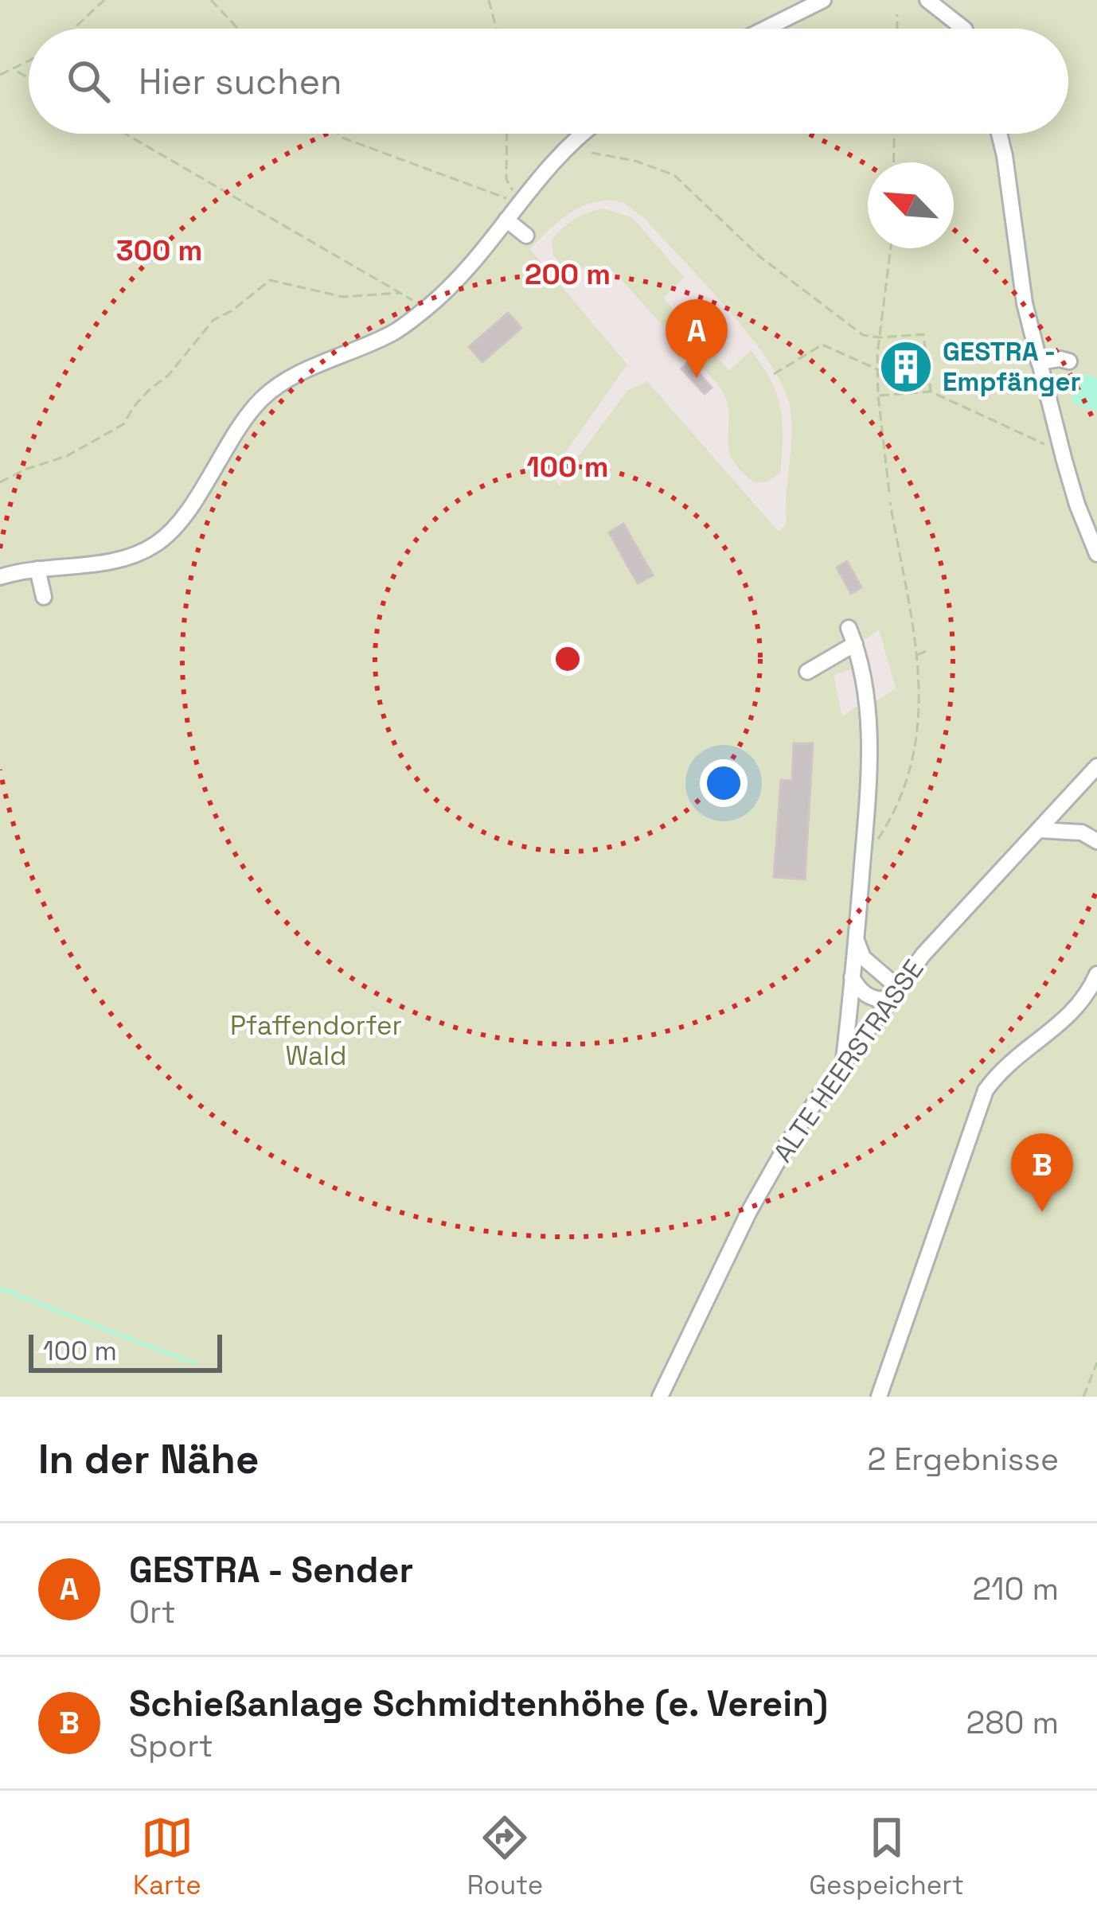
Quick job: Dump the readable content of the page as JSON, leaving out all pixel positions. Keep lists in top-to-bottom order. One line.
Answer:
{"streets":{"street":["ALTE HEERSTRASSE"]},"parks":["Pfaffendorfer Wald"],"places":{"building":["GESTRA - Empfänger"]},"scale_bar":"100 m","north":"top left","page":{"search":"Hier suchen","pins":["A","B"],"scale":"100 m","heading":["In der Nähe","2 Ergebnisse"],"list":[{"mark":"A","name":"GESTRA - Sender","note":"Ort","value":"210 m"},{"mark":"B","name":"Schießanlage Schmidtenhöhe (e. Verein)","note":"Sport","value":"280 m"}],"nav":["Karte","Route","Gespeichert"]},"rings":["300 m","200 m","100 m"]}
